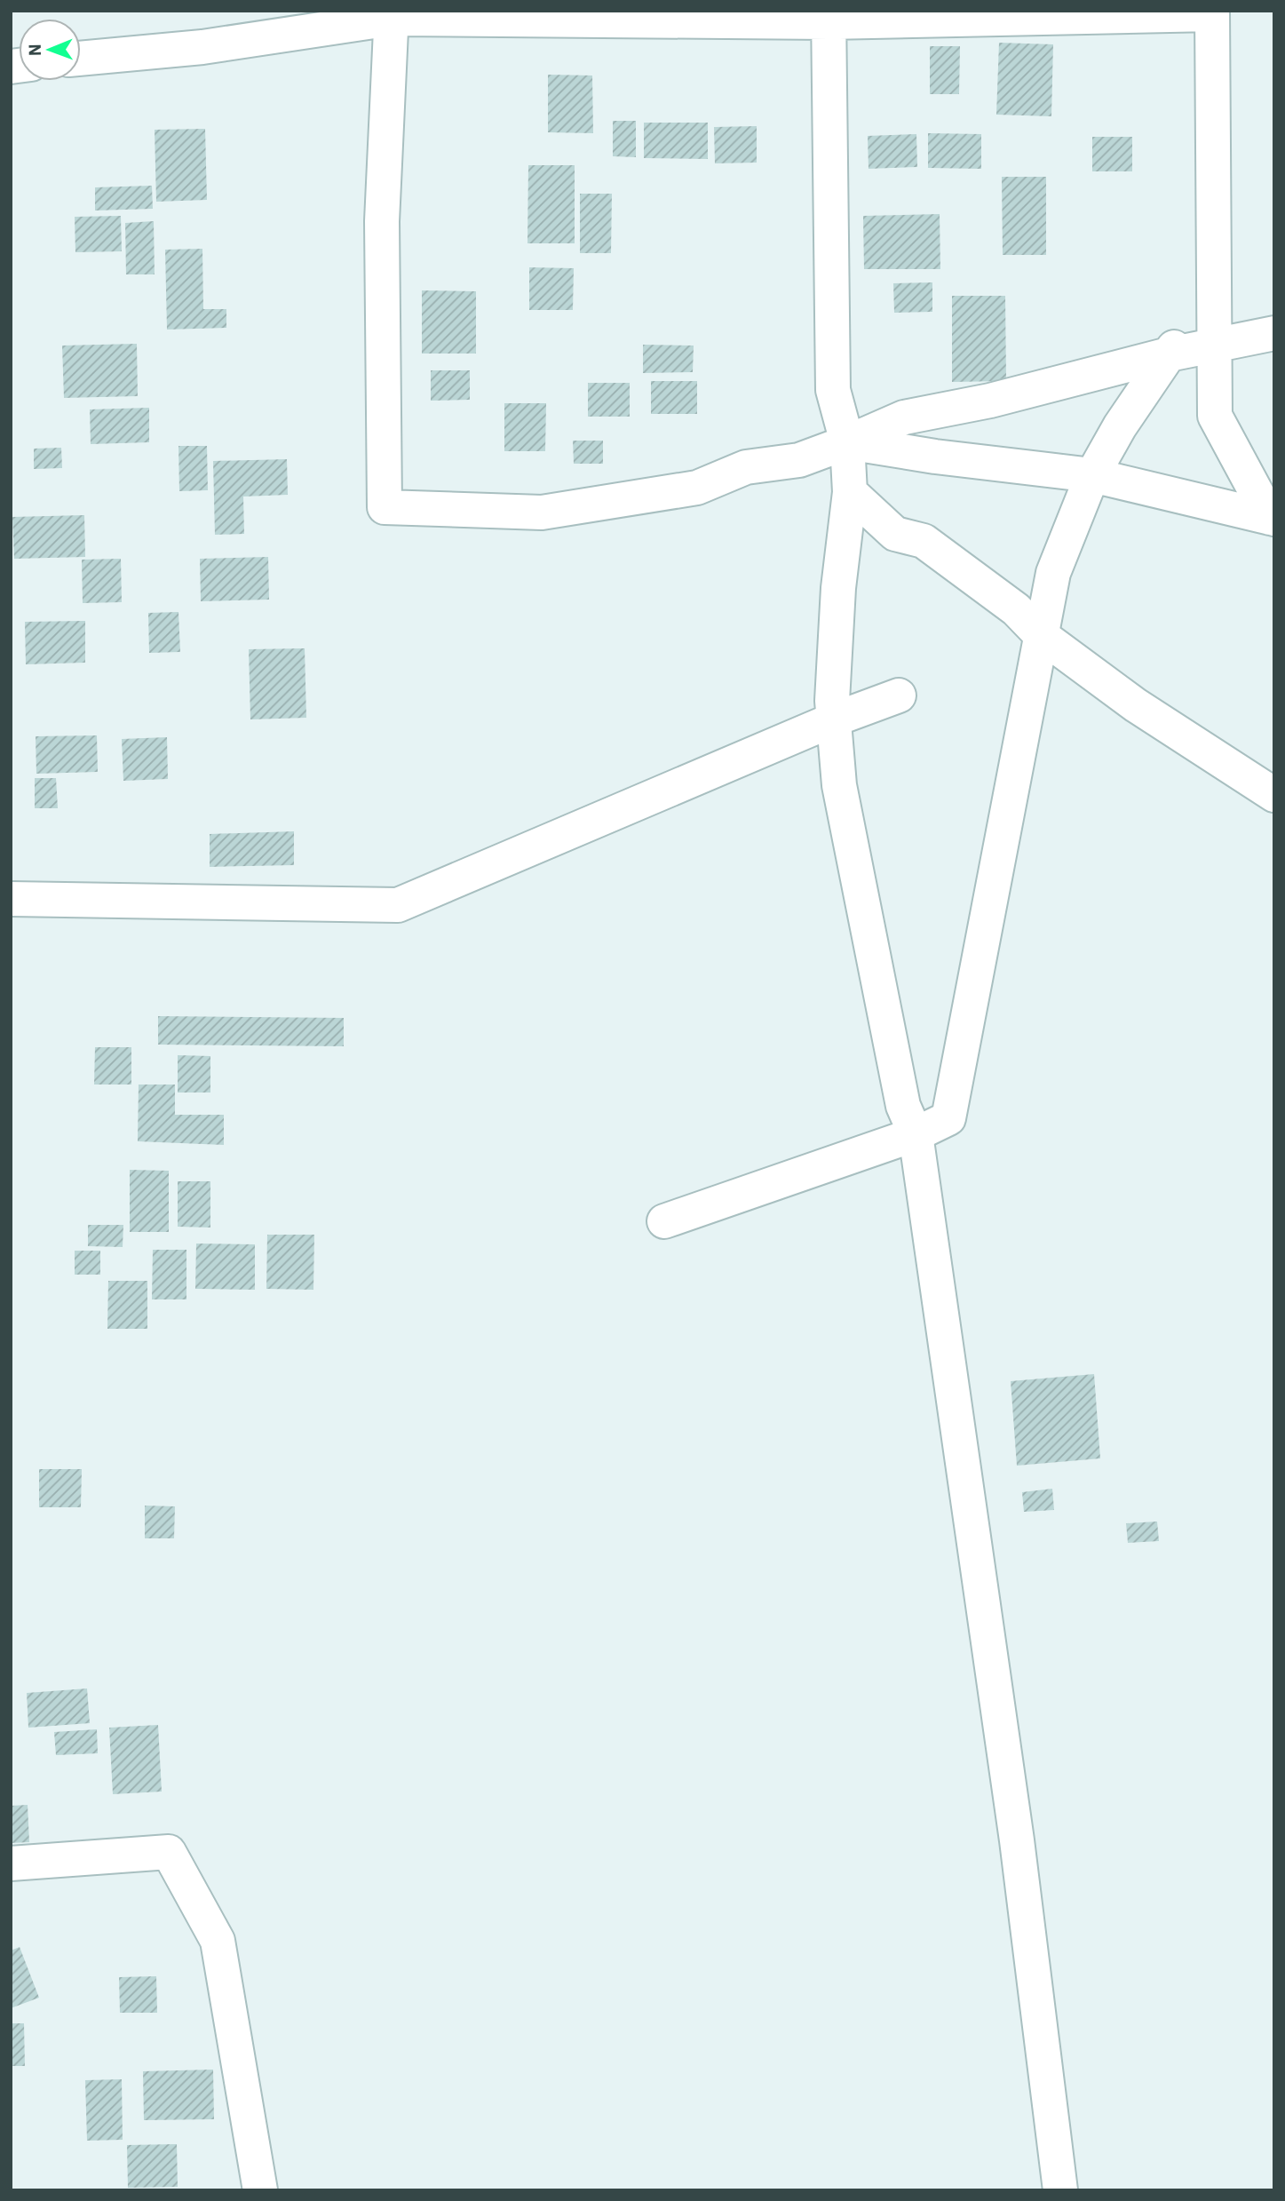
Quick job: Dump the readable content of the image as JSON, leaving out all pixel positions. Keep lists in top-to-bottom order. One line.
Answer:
{"north":"left"}
